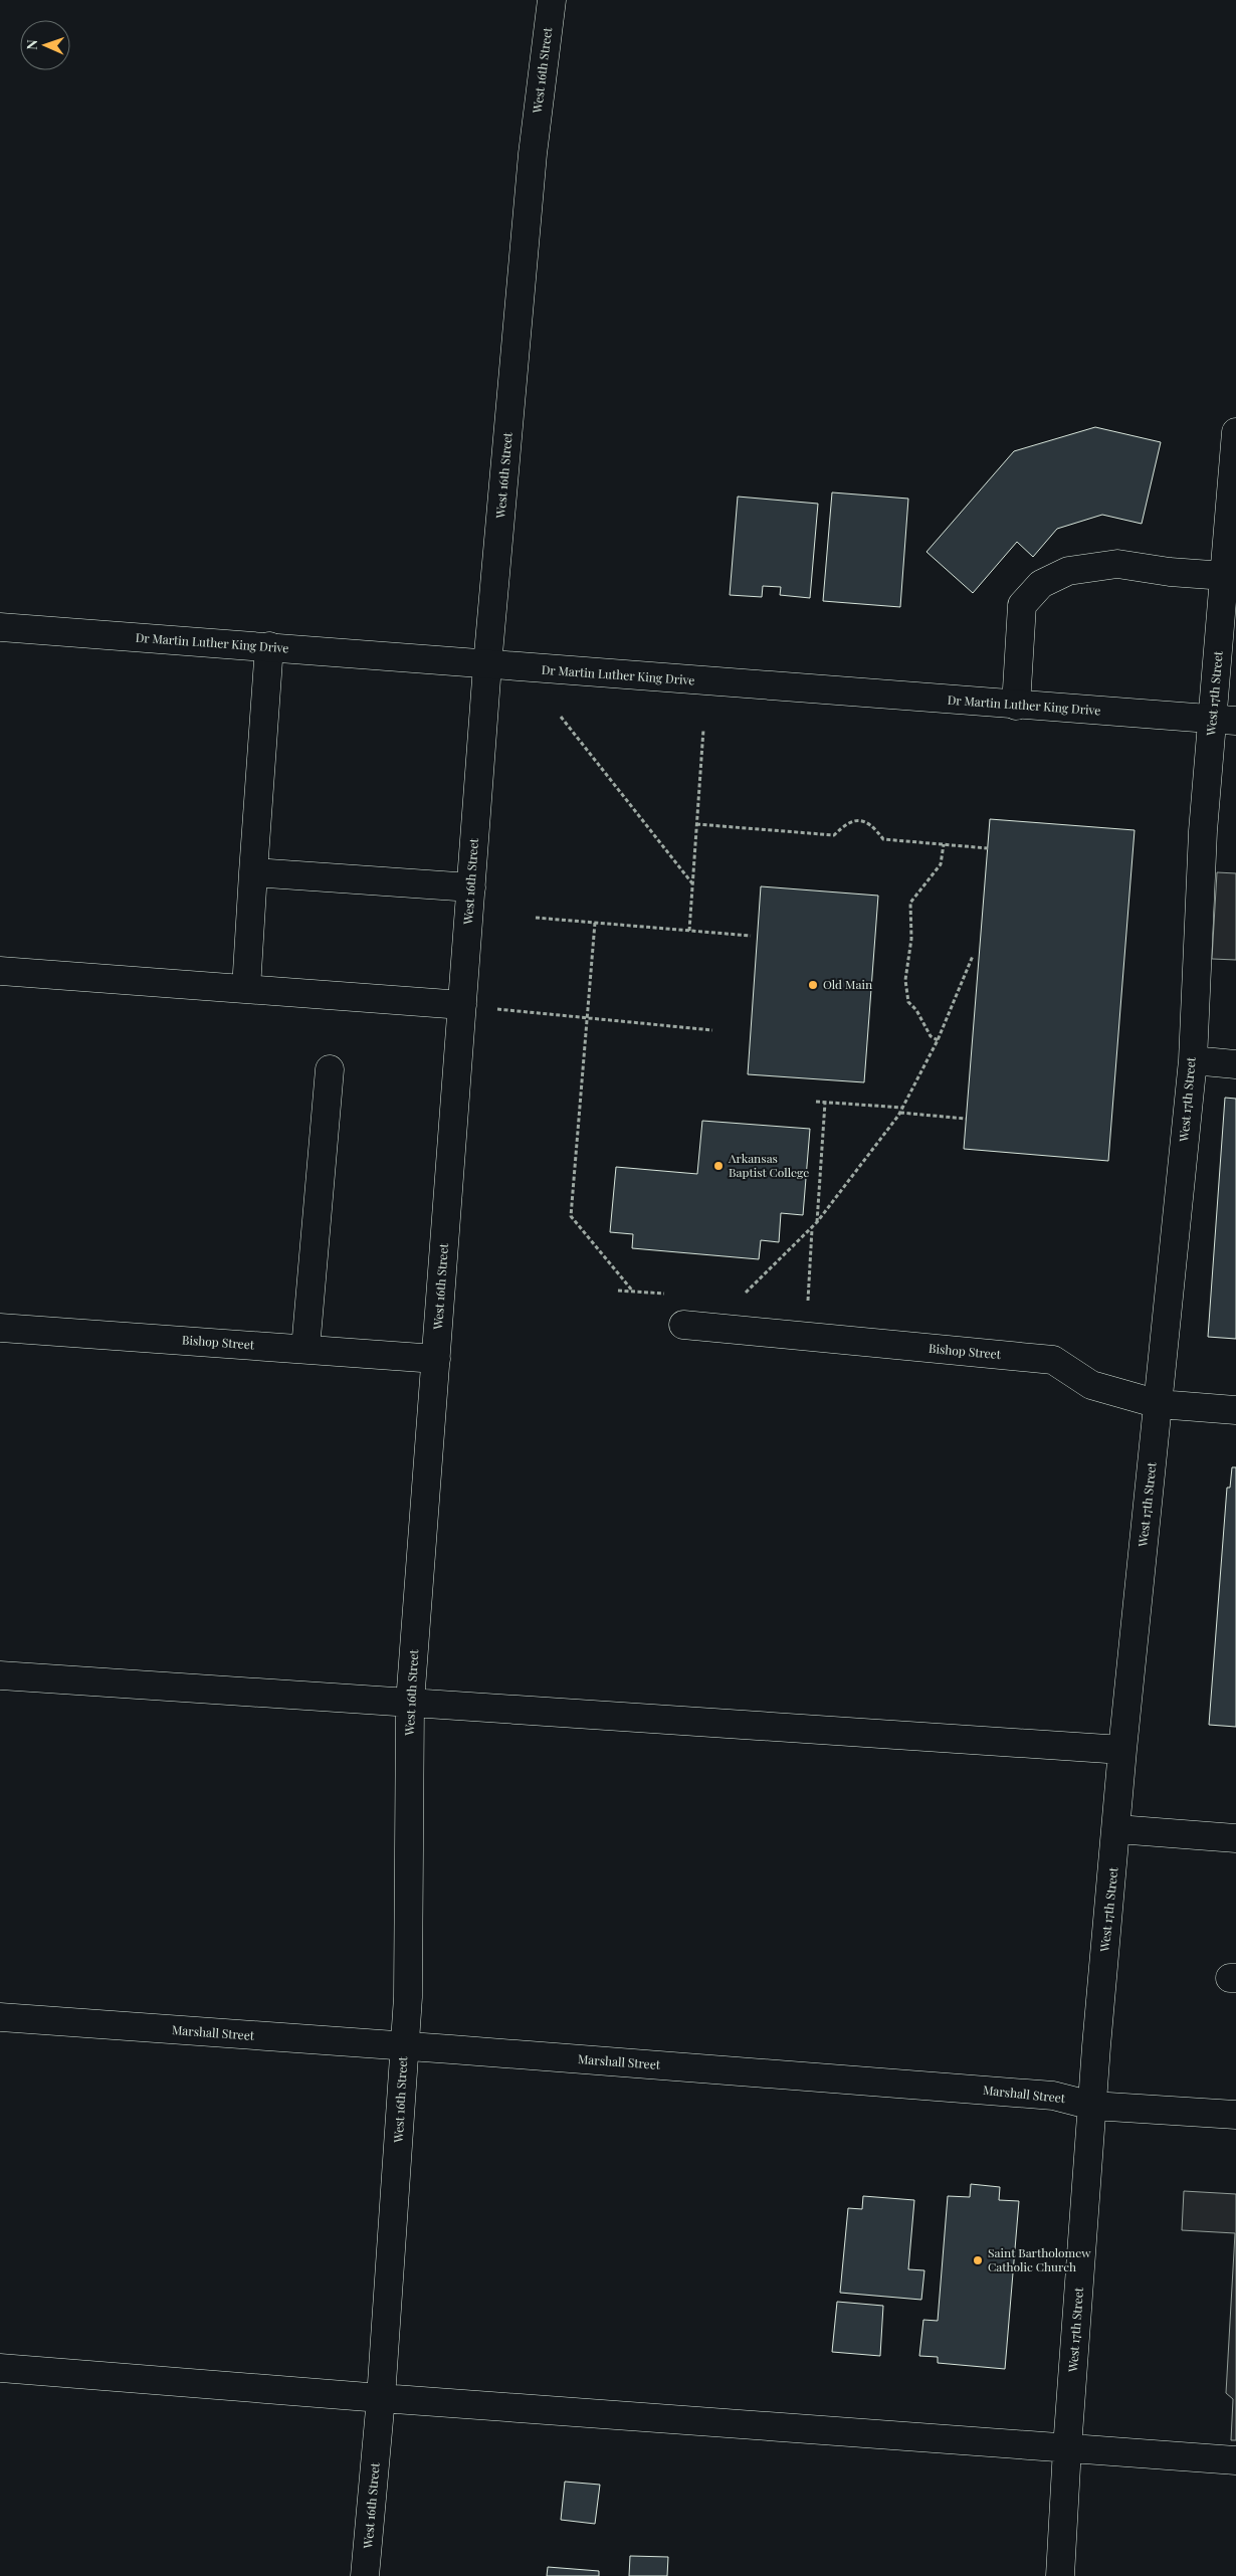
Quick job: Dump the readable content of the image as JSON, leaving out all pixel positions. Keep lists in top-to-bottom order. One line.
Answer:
{"streets":{"street":["West 16th Street","Dr Martin Luther King Drive","West 17th Street","Bishop Street","Marshall Street"]},"crossings":[["West 16th Street","Dr Martin Luther King Drive"],["West 16th Street","Bishop Street"],["West 16th Street","Marshall Street"],["Dr Martin Luther King Drive","West 17th Street"],["West 17th Street","Bishop Street"],["West 17th Street","Marshall Street"]],"places":["Old Main","Arkansas Baptist College","Saint Bartholomew Catholic Church"],"north":"left"}
